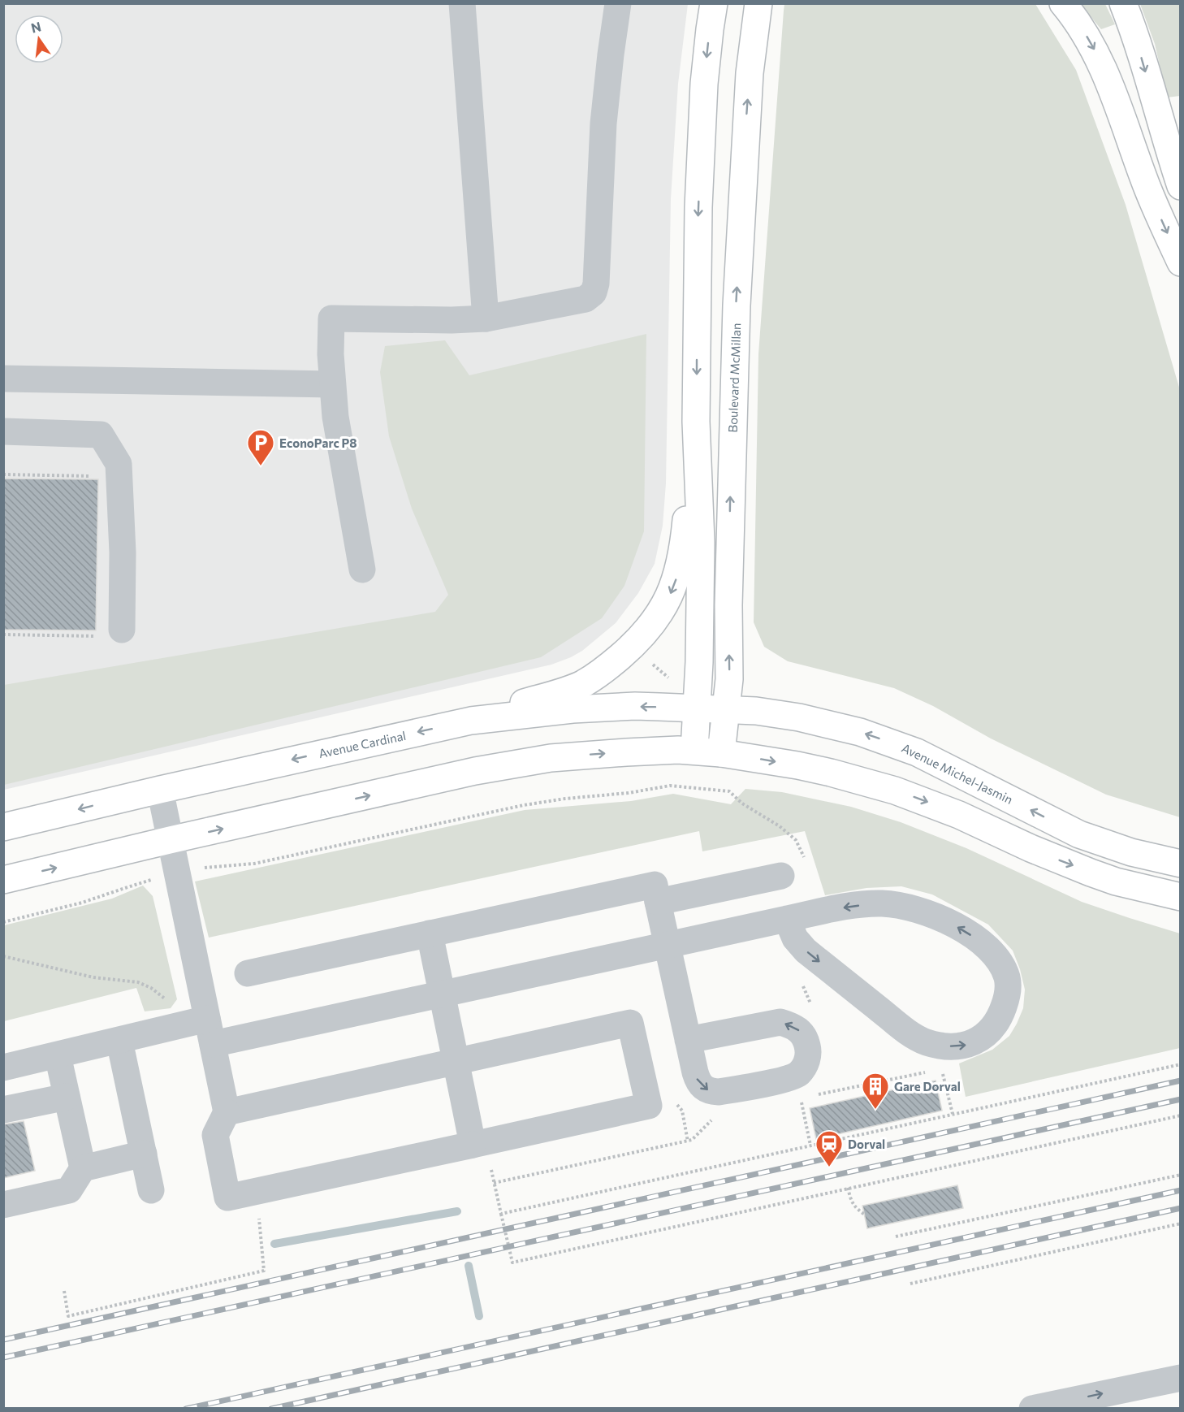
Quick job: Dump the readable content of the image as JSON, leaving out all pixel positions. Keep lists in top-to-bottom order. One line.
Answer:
{"streets":{"main road":["Boulevard McMillan","Avenue Cardinal","Avenue Michel-Jasmin"]},"crossings":[["Boulevard McMillan","Avenue Cardinal"],["Boulevard McMillan","Avenue Michel-Jasmin"],["Avenue Cardinal","Avenue Michel-Jasmin"]],"places":{"parking":["EconoParc P8"],"building":["Gare Dorval"],"station":["Dorval"]},"north":"top"}
